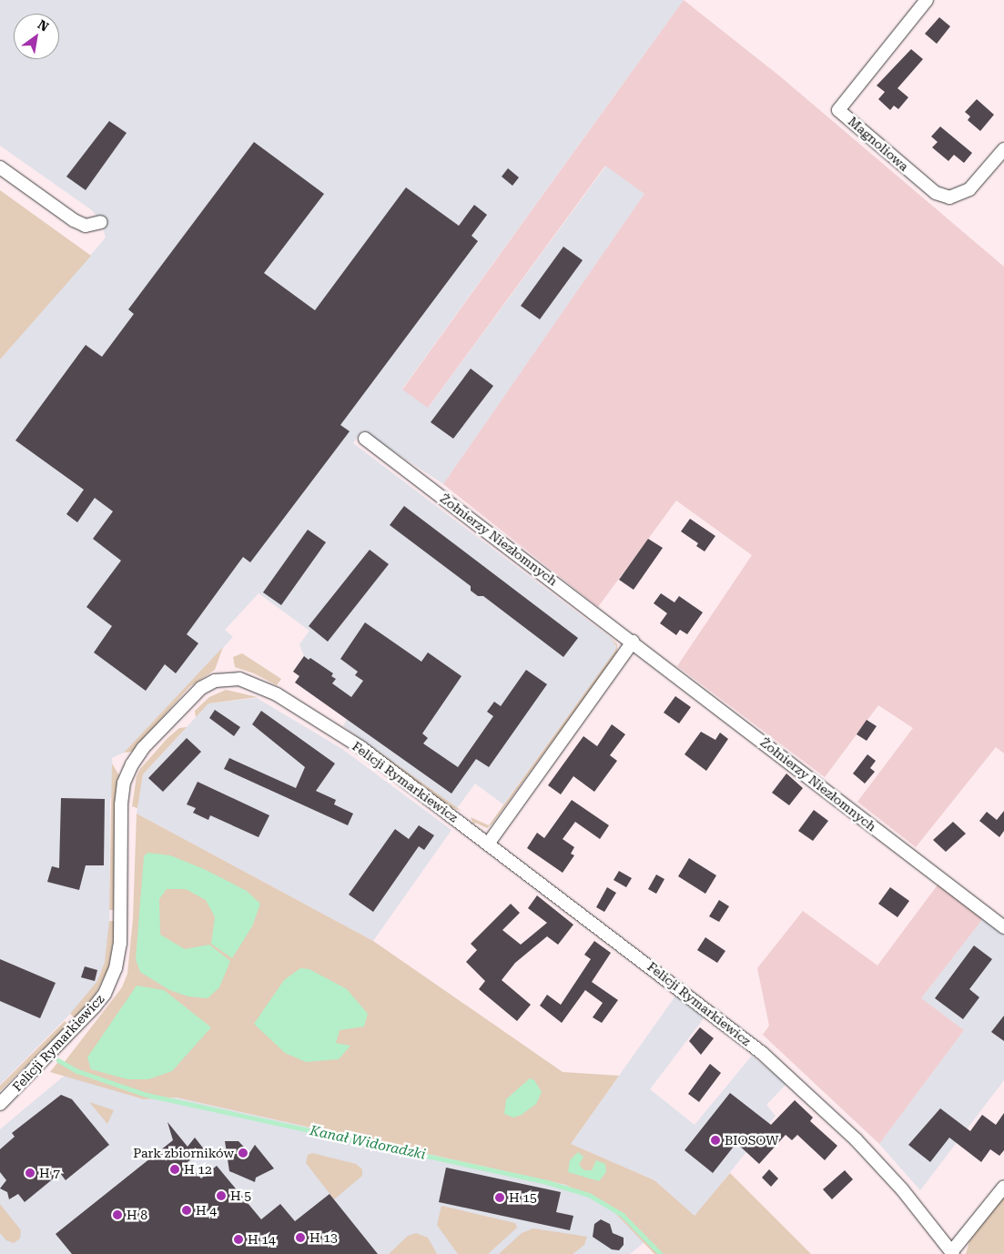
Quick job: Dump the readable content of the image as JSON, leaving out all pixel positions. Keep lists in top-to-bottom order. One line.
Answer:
{"streets":{"street":["Magnoliowa","Żołnierzy Niezłomnych","Felicji Rymarkiewicz"]},"water":["Kanał Widoradzki"],"places":["BIOSOW","Park zbiorników","H 12","H 7","H 5","H 15","H 4","H 8","H 13","H 14"],"north":"top right"}
